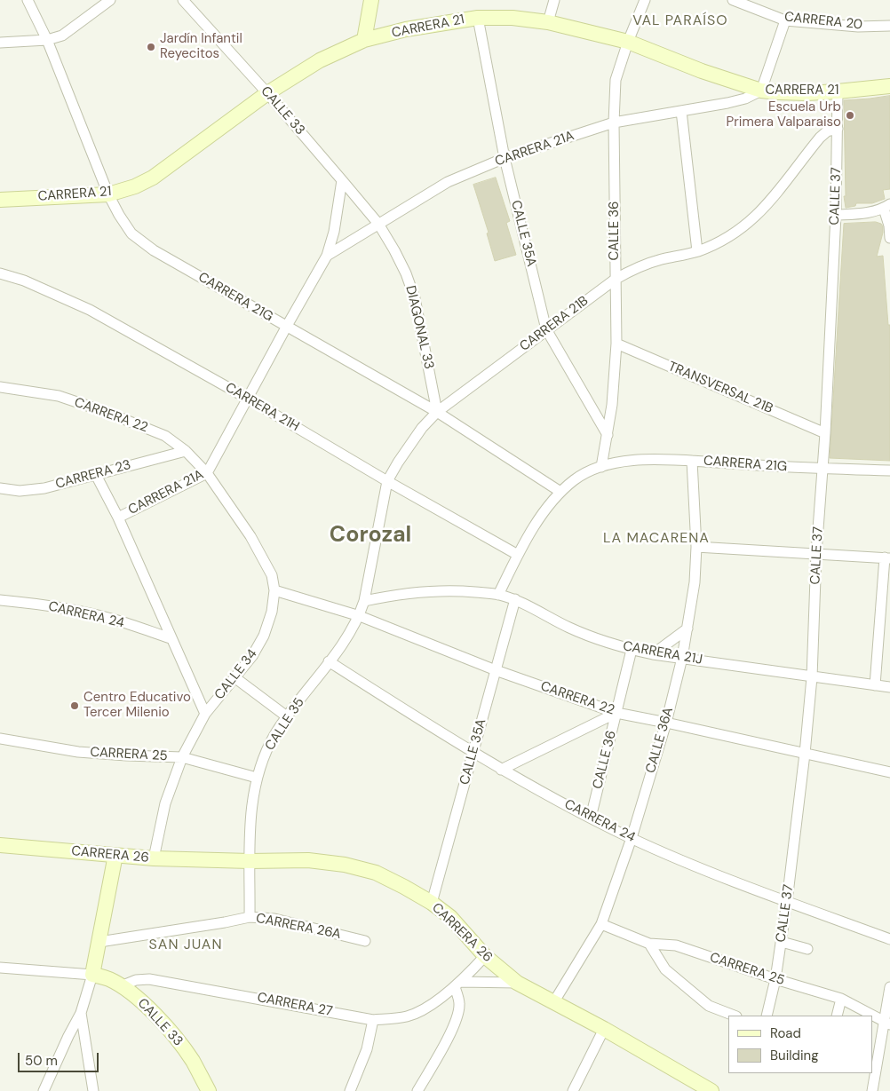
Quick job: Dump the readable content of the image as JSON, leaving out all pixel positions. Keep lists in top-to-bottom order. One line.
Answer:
{"streets":{"street":["CARRERA 20","CARRERA 21","CALLE 33","CARRERA 21A","CALLE 37","CALLE 36","CALLE 35A","CARRERA 21G","CARRERA 21B","DIAGONAL 33","TRANSVERSAL 21B","CARRERA 21H","CARRERA 22","CARRERA 23","CARRERA 24","CARRERA 21J","CALLE 34","CALLE 35","CALLE 36A","CARRERA 25","CARRERA 26","CARRERA 26A","CARRERA 27"]},"crossings":[["CARRERA 21","CALLE 33"],["CARRERA 21","CARRERA 21A"],["CARRERA 21","CALLE 37"],["CARRERA 21","CALLE 36"],["CARRERA 21","CALLE 35A"],["CARRERA 21","CARRERA 21G"],["CALLE 33","CARRERA 21A"],["CALLE 33","DIAGONAL 33"],["CALLE 33","CARRERA 27"],["CARRERA 21A","CALLE 36"],["CARRERA 21A","CALLE 35A"],["CARRERA 21A","CARRERA 21G"],["CARRERA 21A","DIAGONAL 33"],["CARRERA 21A","CARRERA 21H"],["CARRERA 21A","CARRERA 22"],["CARRERA 21A","CALLE 34"],["CALLE 37","CARRERA 21G"],["CALLE 37","CARRERA 21B"],["CALLE 37","TRANSVERSAL 21B"],["CALLE 37","CARRERA 22"],["CALLE 37","CARRERA 24"],["CALLE 37","CARRERA 21J"],["CALLE 37","CARRERA 25"],["CALLE 36","CALLE 35A"],["CALLE 36","CARRERA 21G"],["CALLE 36","CARRERA 21B"],["CALLE 36","TRANSVERSAL 21B"],["CALLE 36","CARRERA 22"],["CALLE 36","CARRERA 24"],["CALLE 36","CARRERA 21J"],["CALLE 35A","CARRERA 21B"],["CALLE 35A","CARRERA 22"],["CALLE 35A","CARRERA 24"],["CALLE 35A","CARRERA 21J"],["CALLE 35A","CARRERA 26"],["CARRERA 21G","CARRERA 21B"],["CARRERA 21G","DIAGONAL 33"],["CARRERA 21G","CALLE 36A"],["CARRERA 21B","DIAGONAL 33"],["CARRERA 21B","CARRERA 21H"],["CARRERA 21B","CARRERA 21J"],["CARRERA 21B","CALLE 35"],["CARRERA 22","CARRERA 23"],["CARRERA 22","CALLE 34"],["CARRERA 22","CALLE 35"],["CARRERA 22","CALLE 36A"],["CARRERA 24","CALLE 35"],["CARRERA 24","CALLE 36A"],["CARRERA 21J","CALLE 35"],["CARRERA 21J","CALLE 36A"],["CALLE 34","CARRERA 25"],["CALLE 34","CARRERA 26"],["CALLE 35","CARRERA 25"],["CALLE 35","CARRERA 26"],["CALLE 35","CARRERA 26A"],["CALLE 36A","CARRERA 25"],["CALLE 36A","CARRERA 26"],["CARRERA 26","CARRERA 27"]],"districts":["VAL PARAÍSO","Corozal","LA MACARENA","SAN JUAN"],"places":["Jardín Infantil Reyecitos","Escuela Urb Primera Valparaiso","Centro Educativo Tercer Milenio"],"legend":["Road","Building"],"scale_bar":"50 m"}
